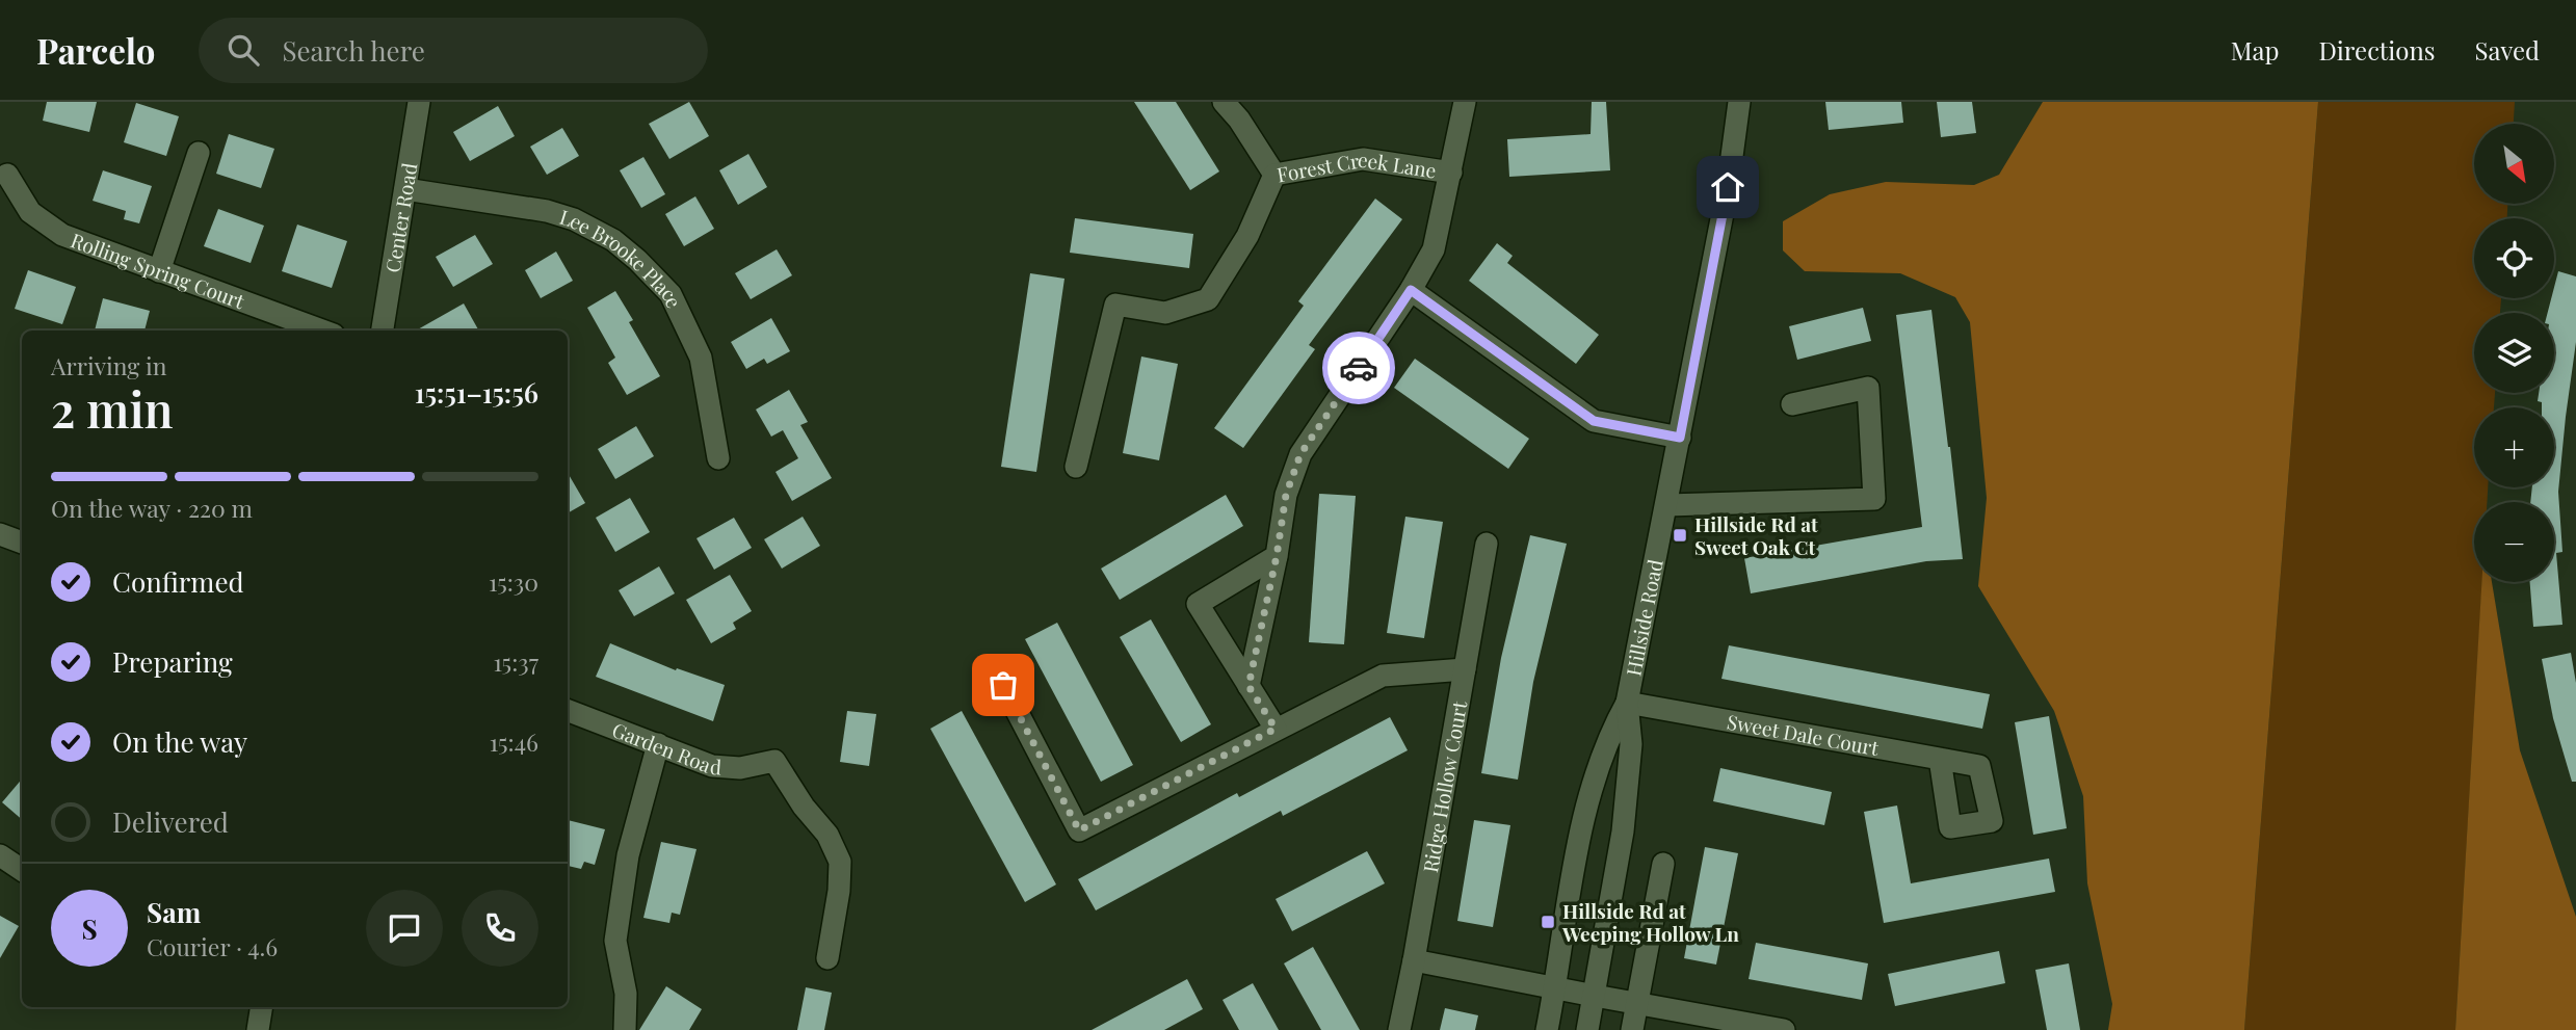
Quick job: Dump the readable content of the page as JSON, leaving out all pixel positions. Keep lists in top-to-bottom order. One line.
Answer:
{"streets":{"street":["Forest Creek Lane","Center Road","Lee Brooke Place","Rolling Spring Court","Hillside Road","Sweet Dale Court","Garden Road","Ridge Hollow Court"]},"crossings":[["Center Road","Lee Brooke Place"],["Hillside Road","Sweet Dale Court"]],"places":{"transit":["Hillside Rd at Sweet Oak Ct","Hillside Rd at Weeping Hollow Ln"]},"north":"bottom right","page":{"header":"Parcelo","search":"Search here","nav":["Map","Directions","Saved"],"map_buttons":["+","−"],"heading":["2 min","Arriving in","15:51–15:56"],"panel":["Sam","Courier · 4.6"],"bar":"On the way · 220 m","list":[["Confirmed","15:30"],["Preparing","15:37"],["On the way","15:46"],"Delivered"],"round":"S"}}
